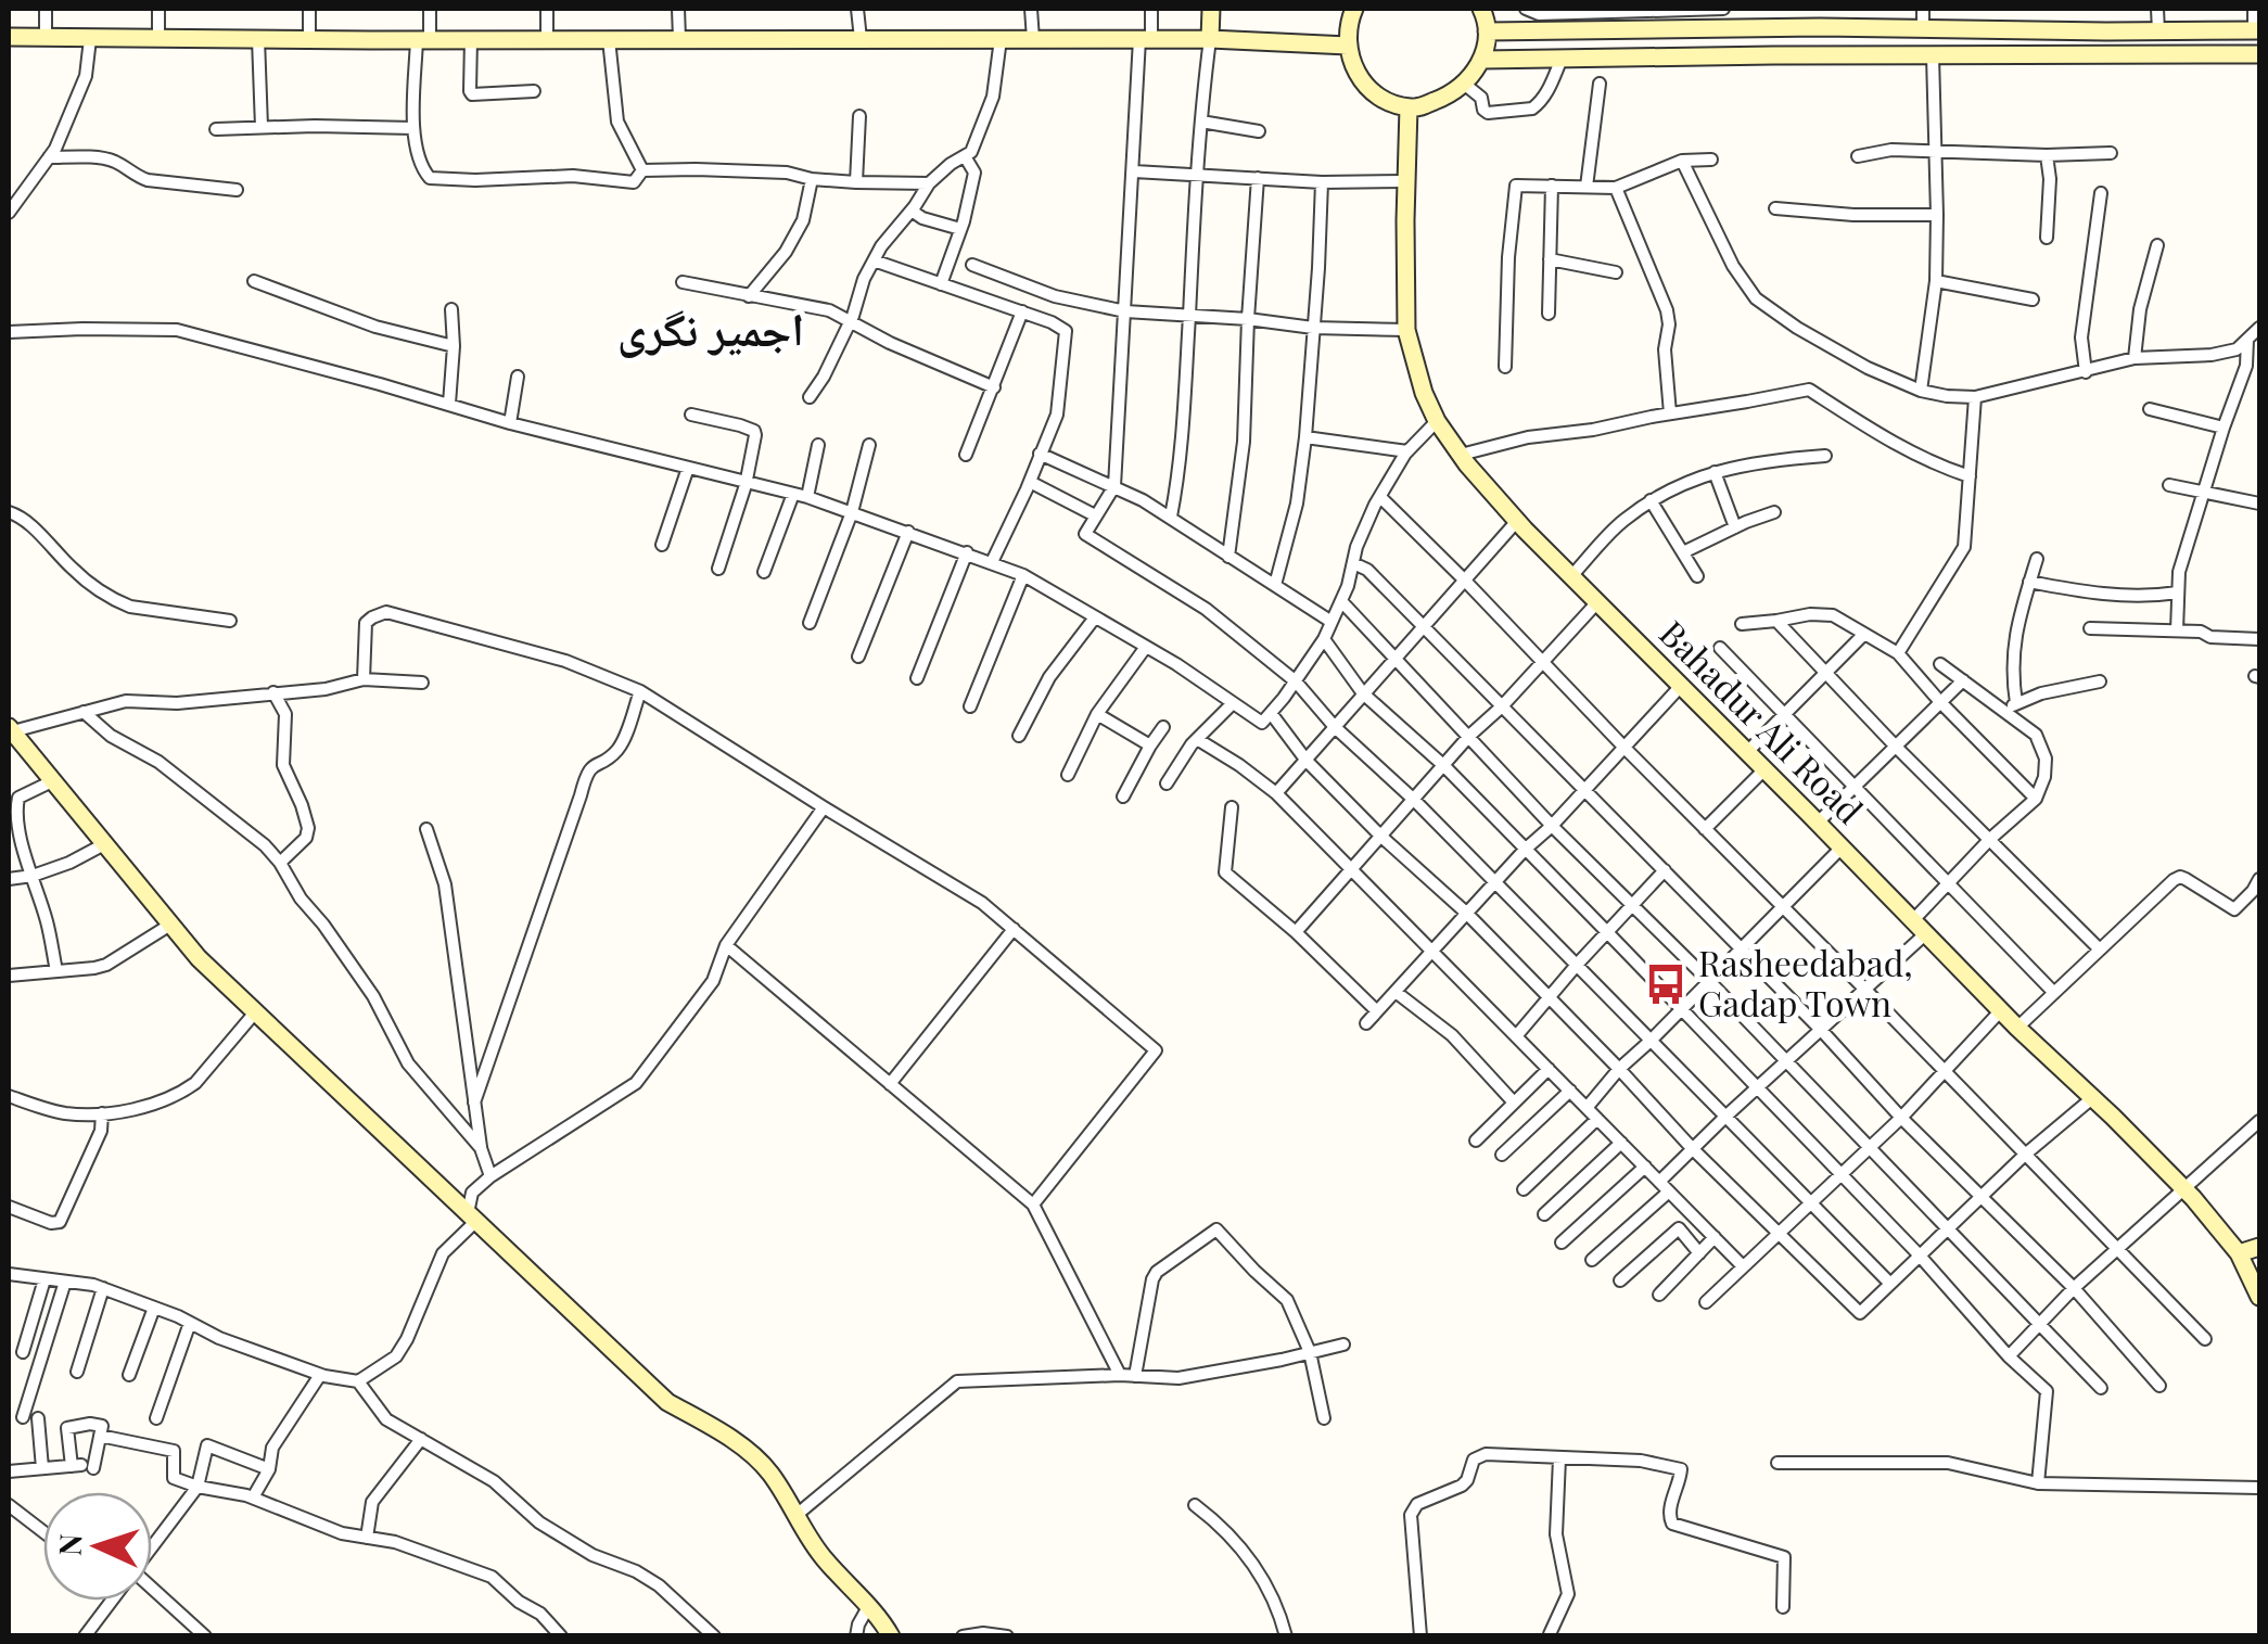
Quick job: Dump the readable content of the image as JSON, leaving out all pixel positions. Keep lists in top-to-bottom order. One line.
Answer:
{"streets":{"main road":["Bahadur Ali Road"]},"districts":["اجمیر نگری"],"places":{"bus stop":["Rasheedabad, Gadap Town"]},"north":"left"}
